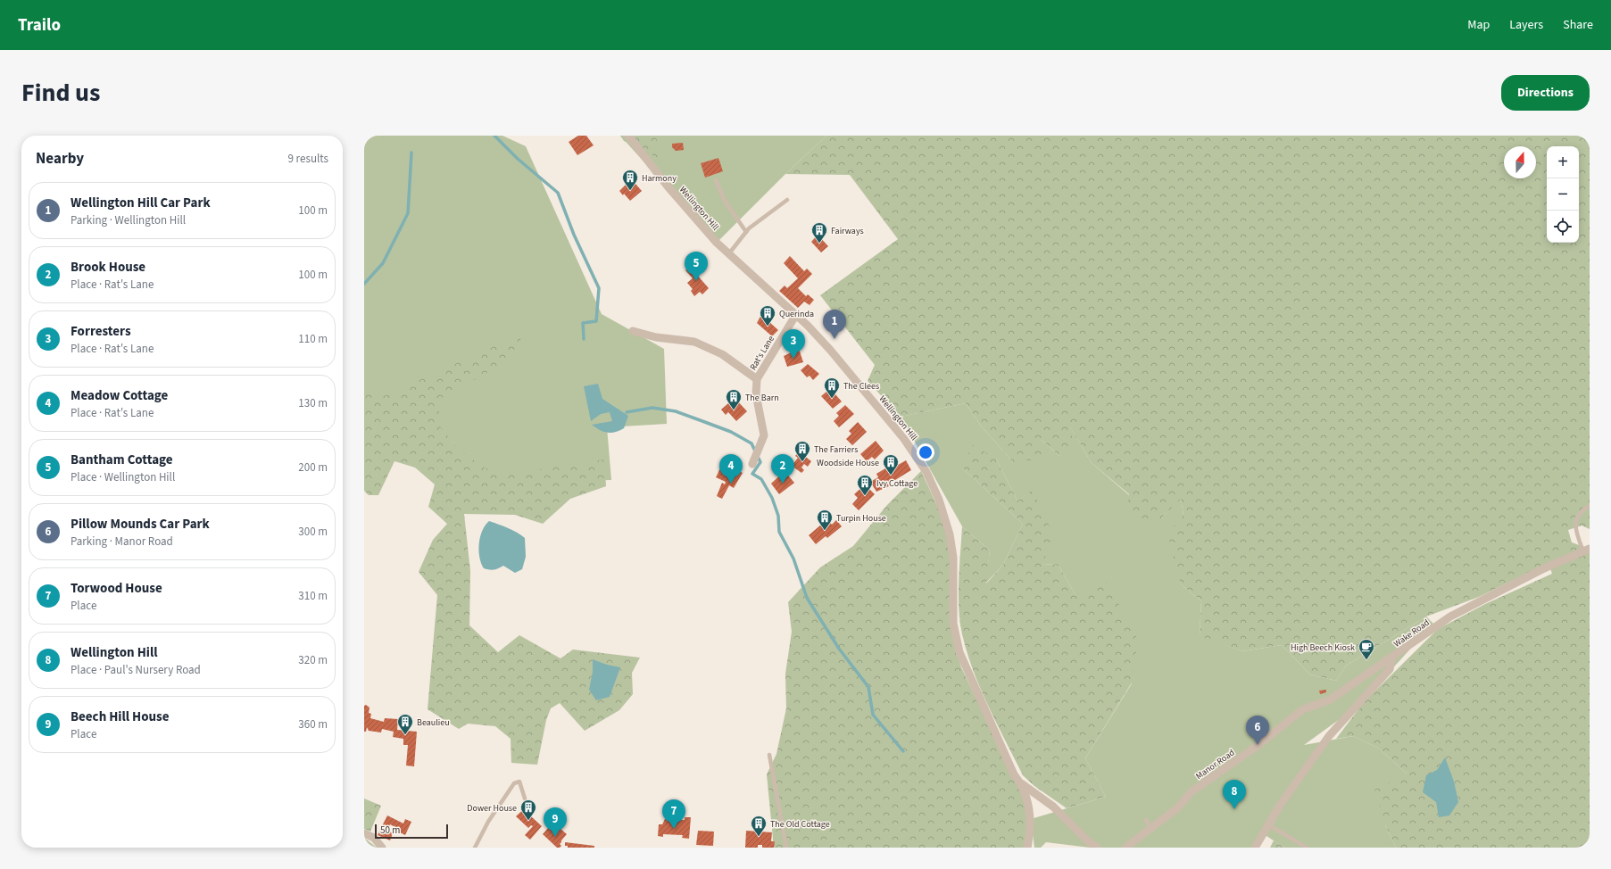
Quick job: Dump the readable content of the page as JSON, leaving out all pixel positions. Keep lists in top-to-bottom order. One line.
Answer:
{"streets":{"street":["Wellington Hill","Rat's Lane","Wake Road","Manor Road"]},"crossings":[["Wellington Hill","Rat's Lane"],["Wake Road","Manor Road"]],"places":{"building":["Harmony","Fairways","Querinda","The Clees","The Barn","The Farriers","Woodside House","Ivy Cottage","Turpin House","Beaulieu","Dower House","The Old Cottage"],"cafe":["High Beech Kiosk"]},"scale_bar":"50 m","north":"top","page":{"header":"Trailo","nav":["Map","Layers","Share"],"title":"Find us","buttons":"Directions","heading":["Nearby","9 results"],"map_buttons":["+","−"],"list":[{"mark":"1","name":"Wellington Hill Car Park","note":"Parking · Wellington Hill","value":"100 m"},{"mark":"2","name":"Brook House","note":"Place · Rat's Lane","value":"100 m"},{"mark":"3","name":"Forresters","note":"Place · Rat's Lane","value":"110 m"},{"mark":"4","name":"Meadow Cottage","note":"Place · Rat's Lane","value":"130 m"},{"mark":"5","name":"Bantham Cottage","note":"Place · Wellington Hill","value":"200 m"},{"mark":"6","name":"Pillow Mounds Car Park","note":"Parking · Manor Road","value":"300 m"},{"mark":"7","name":"Torwood House","note":"Place","value":"310 m"},{"mark":"8","name":"Wellington Hill","note":"Place · Paul's Nursery Road","value":"320 m"},{"mark":"9","name":"Beech Hill House","note":"Place","value":"360 m"}],"pins":["5","1","3","2","4","6","8","7","9"],"scale":"50 m"}}
